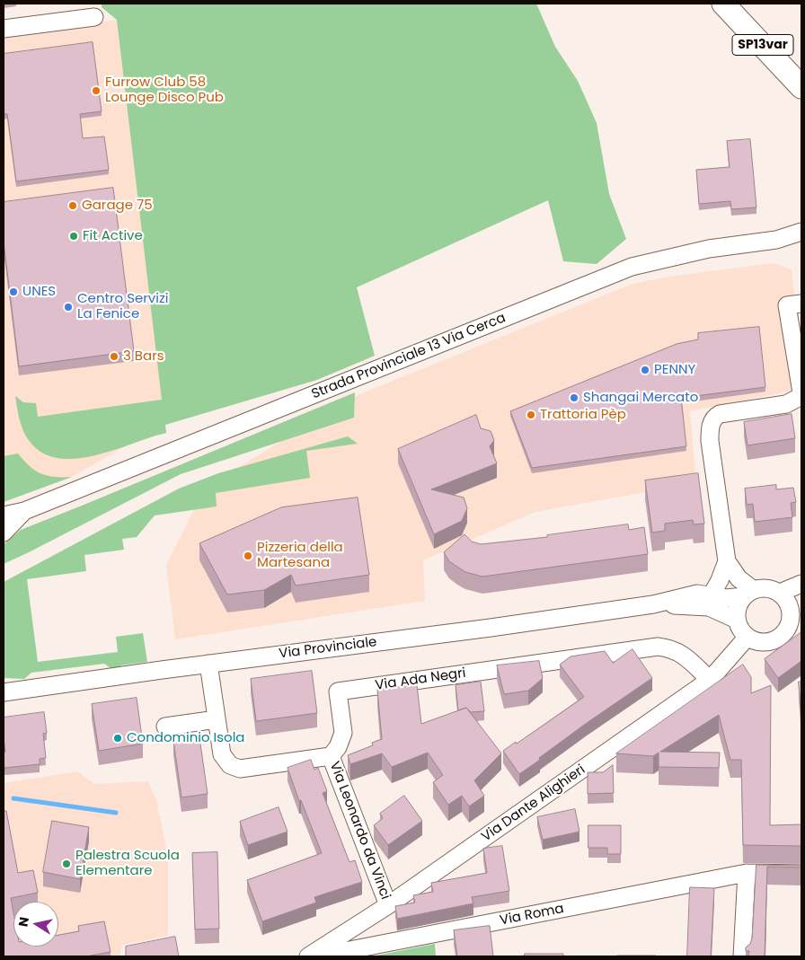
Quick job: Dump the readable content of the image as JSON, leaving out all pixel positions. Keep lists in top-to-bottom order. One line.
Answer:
{"streets":{"main road":["SP13var"],"street":["Strada Provinciale 13 Via Cerca","Via Provinciale","Via Ada Negri","Via Dante Alighieri","Via Leonardo da Vinci","Via Roma"]},"crossings":[["Via Provinciale","Via Dante Alighieri"],["Via Ada Negri","Via Dante Alighieri"],["Via Ada Negri","Via Leonardo da Vinci"],["Via Dante Alighieri","Via Leonardo da Vinci"]],"places":["Furrow Club 58 Lounge Disco Pub","Garage 75","Fit Active","UNES","Centro Servizi La Fenice","3 Bars","PENNY","Shangai Mercato","Trattoria Pèp","Pizzeria della Martesana","Condominio Isola","Palestra Scuola Elementare"],"north":"left"}
